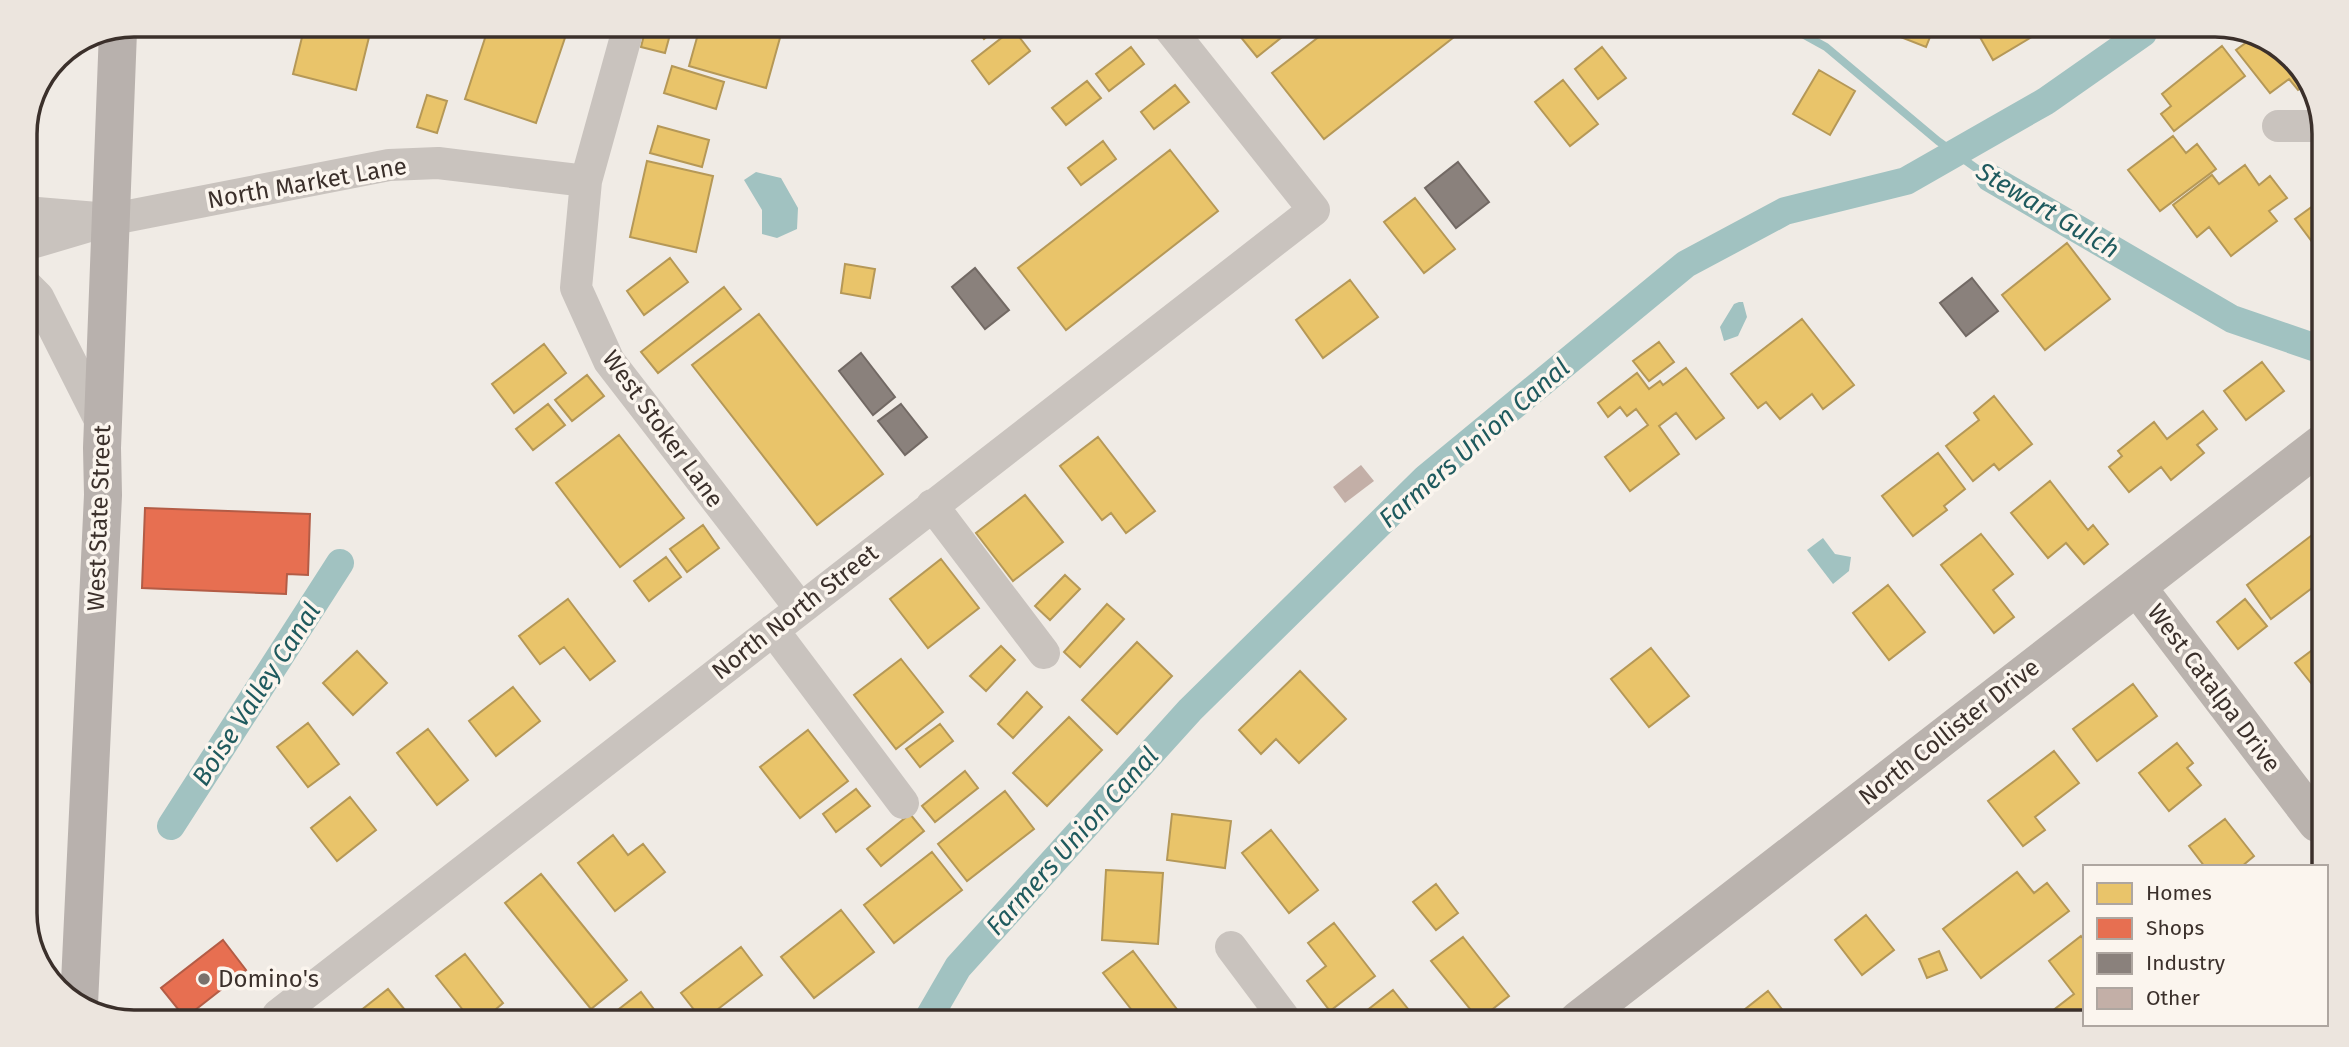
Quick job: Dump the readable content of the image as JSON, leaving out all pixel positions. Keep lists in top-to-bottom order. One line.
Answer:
{"streets":{"main road":["West State Street"],"street":["North Market Lane","West Stoker Lane","North North Street","West Catalpa Drive","North Collister Drive"]},"crossings":[["North Market Lane","West Stoker Lane"],["North Market Lane","West State Street"],["West Stoker Lane","North North Street"],["West Catalpa Drive","North Collister Drive"]],"water":["Stewart Gulch","Farmers Union Canal","Boise Valley Canal"],"places":["Domino's"],"legend":["Homes","Shops","Industry","Other"]}
